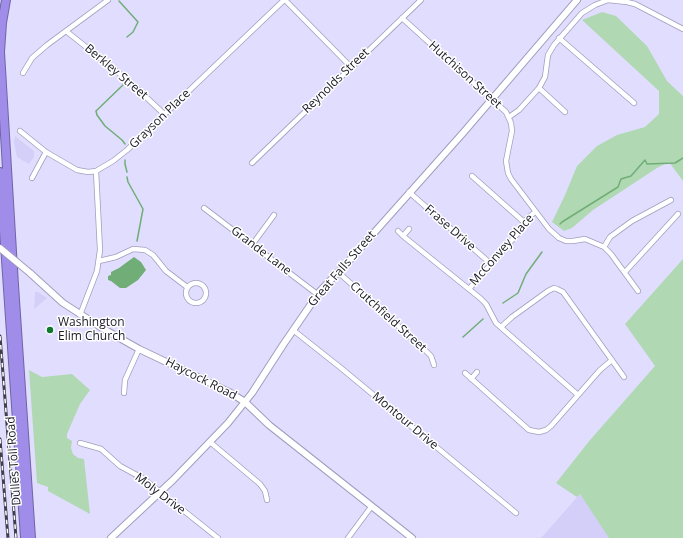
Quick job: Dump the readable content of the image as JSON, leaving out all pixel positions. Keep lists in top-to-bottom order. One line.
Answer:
{"streets":{"highway":["Dulles Toll Road"],"main road":["Great Falls Street","Haycock Road"],"street":["Berkley Street","Hutchison Street","Reynolds Street","Grayson Place","Frase Drive","McConvey Place","Grande Lane","Crutchfield Street","Montour Drive","Moly Drive"]},"crossings":[["Berkley Street","Grayson Place"],["Hutchison Street","Reynolds Street"],["Hutchison Street","McConvey Place"],["Hutchison Street","Great Falls Street"],["Frase Drive","McConvey Place"],["Frase Drive","Great Falls Street"],["Grande Lane","Great Falls Street"],["Great Falls Street","Crutchfield Street"],["Great Falls Street","Haycock Road"],["Great Falls Street","Montour Drive"],["Great Falls Street","Moly Drive"]],"places":["Washington Elim Church"]}
